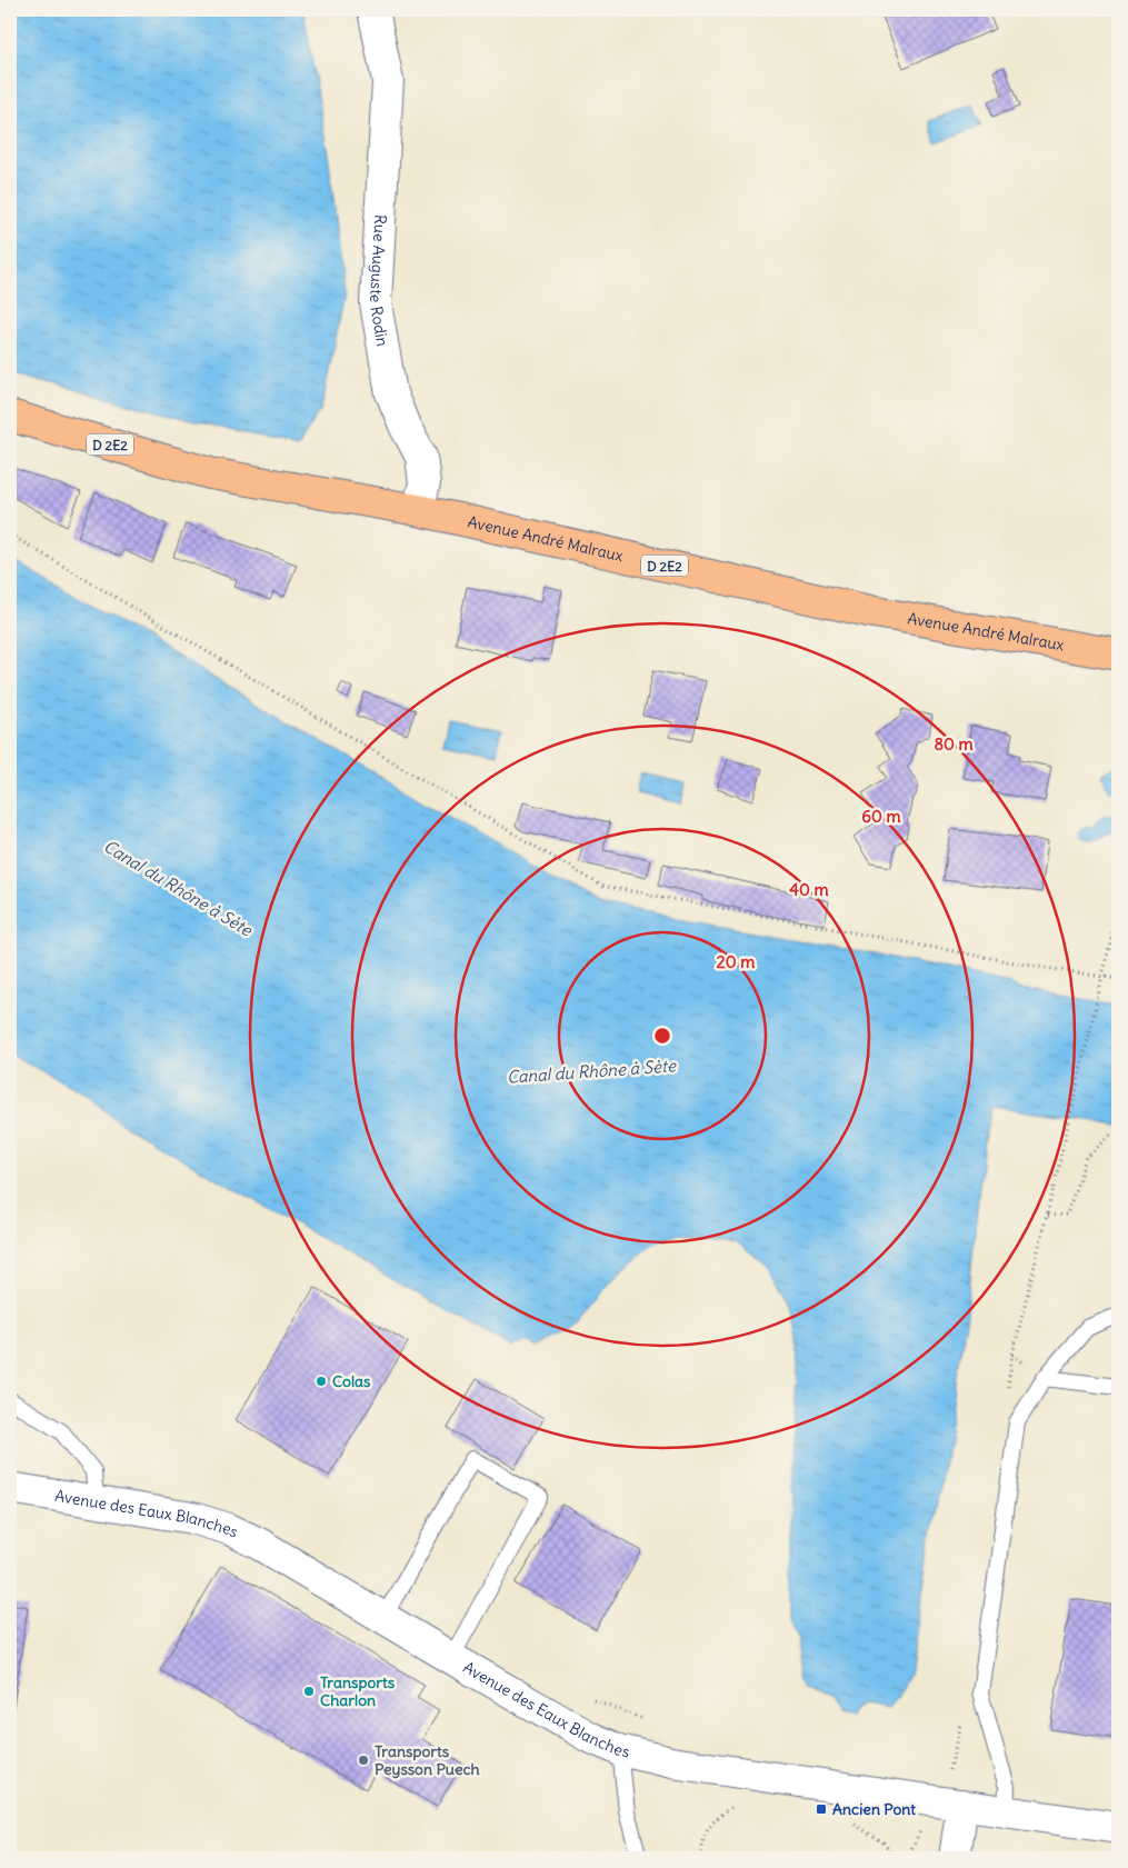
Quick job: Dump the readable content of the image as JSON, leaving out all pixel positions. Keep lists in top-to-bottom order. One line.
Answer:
{"streets":{"main road":["D 2E2","Avenue André Malraux"],"street":["Rue Auguste Rodin","Avenue des Eaux Blanches"]},"crossings":[["Rue Auguste Rodin","Avenue André Malraux"]],"water":["Canal du Rhône à Sète"],"places":{"other":["Colas","Transports Charlon","Transports Peysson Puech"],"transit":["Ancien Pont"]},"rings":["80 m","60 m","40 m","20 m"]}
